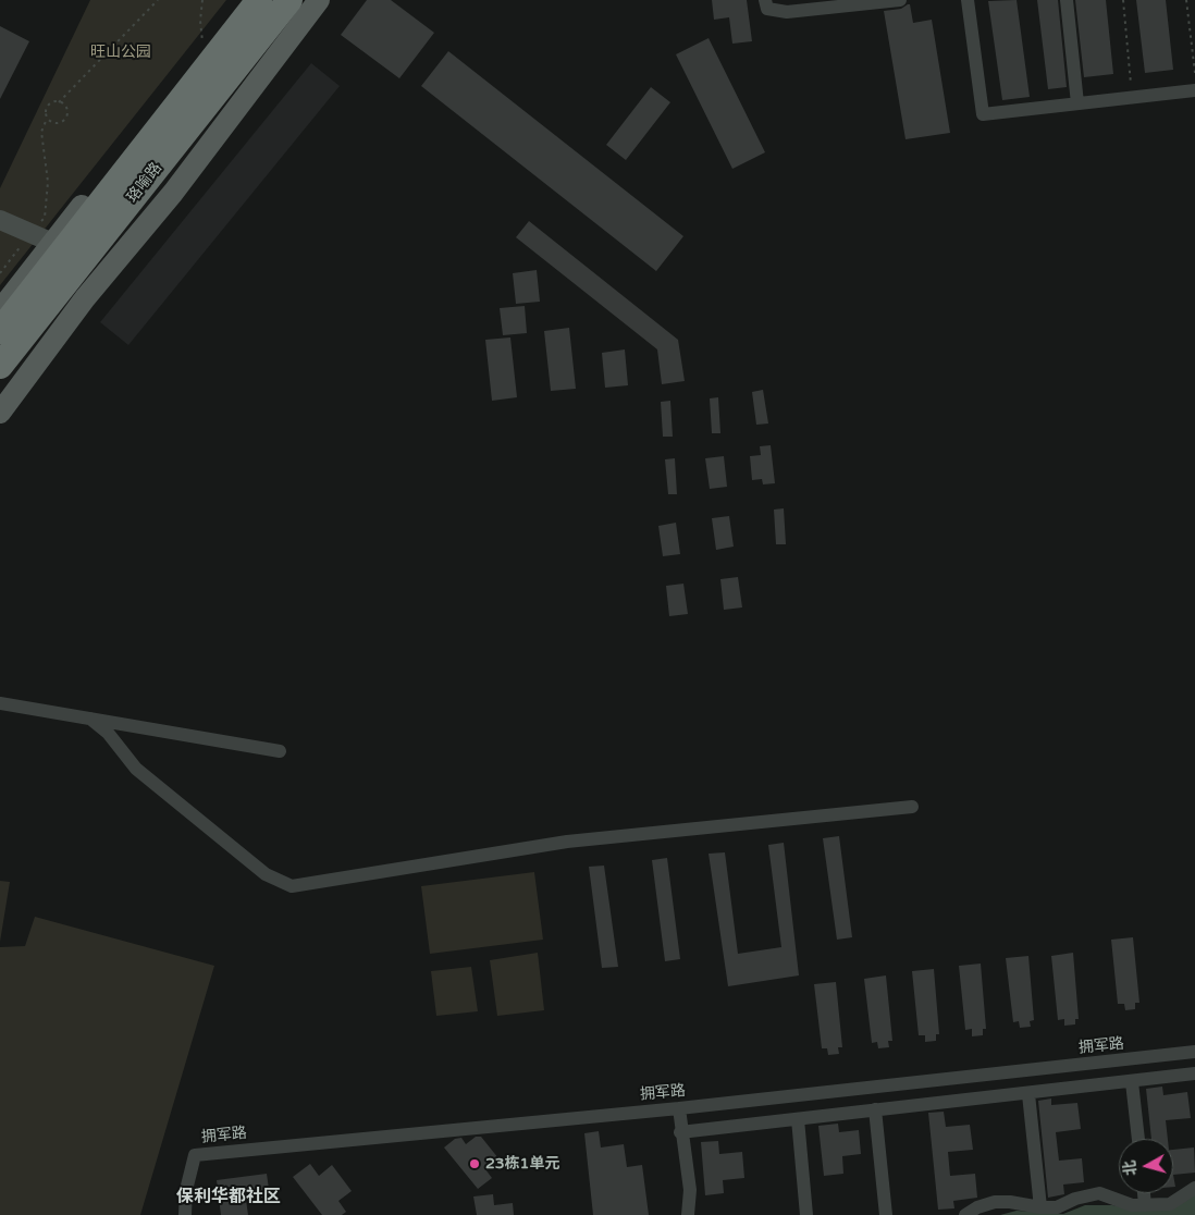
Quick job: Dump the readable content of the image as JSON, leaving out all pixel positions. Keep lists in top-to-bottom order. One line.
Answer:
{"streets":{"highway":["珞喻路"],"street":["拥军路"]},"districts":["保利华都社区"],"parks":["旺山公园"],"places":["23栋1单元"],"north":"left"}
